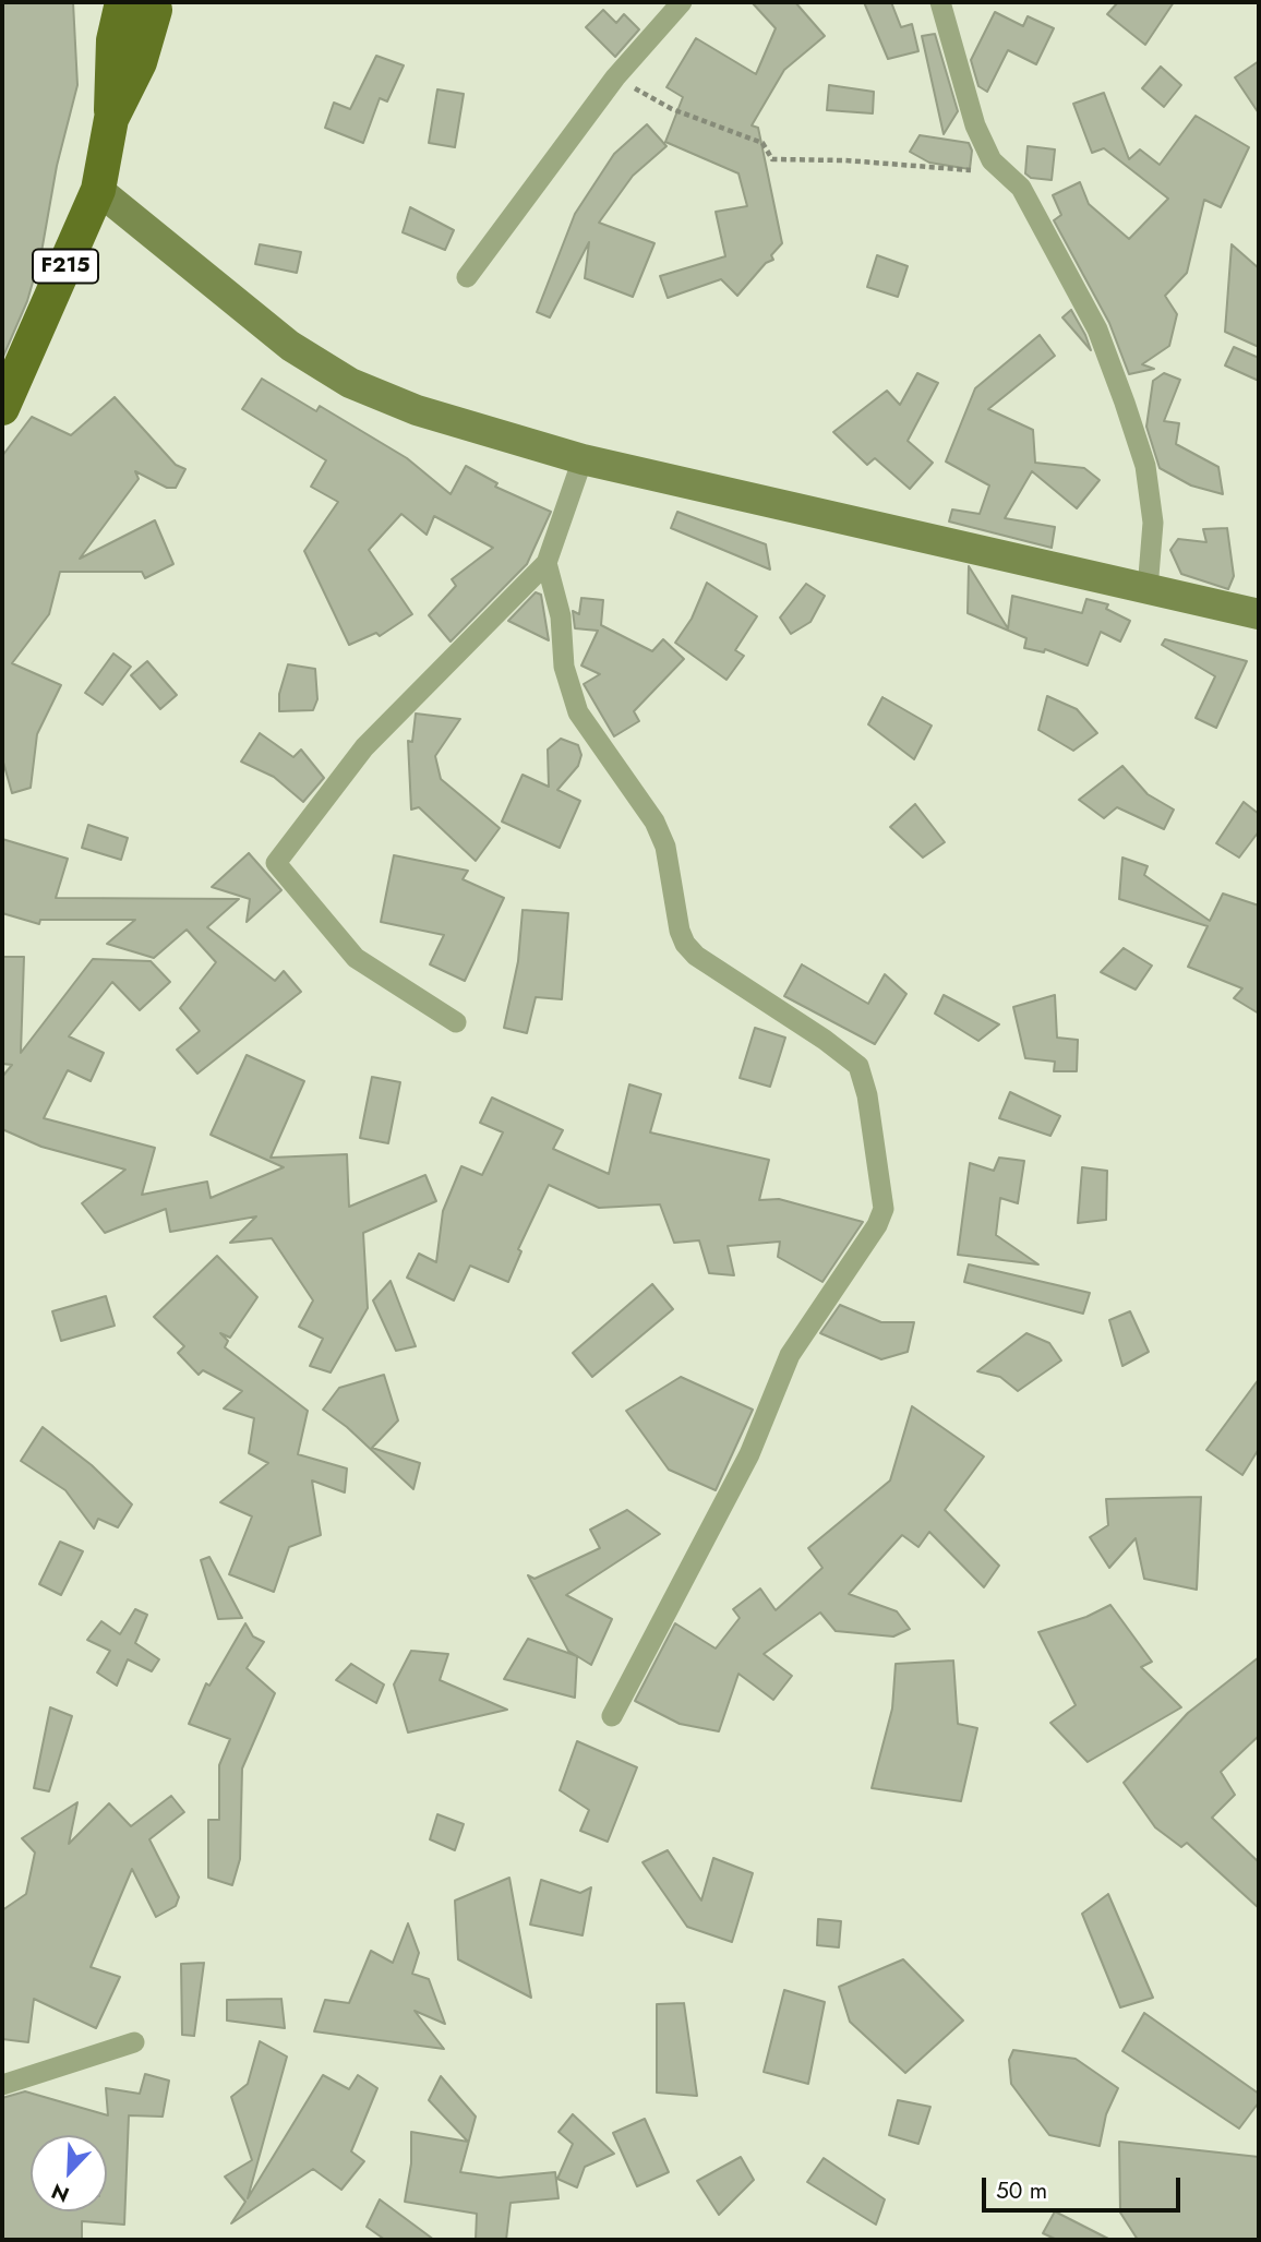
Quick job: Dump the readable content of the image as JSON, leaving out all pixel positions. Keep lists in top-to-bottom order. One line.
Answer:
{"streets":{"main road":["F215"]},"scale_bar":"50 m","north":"bottom left"}
